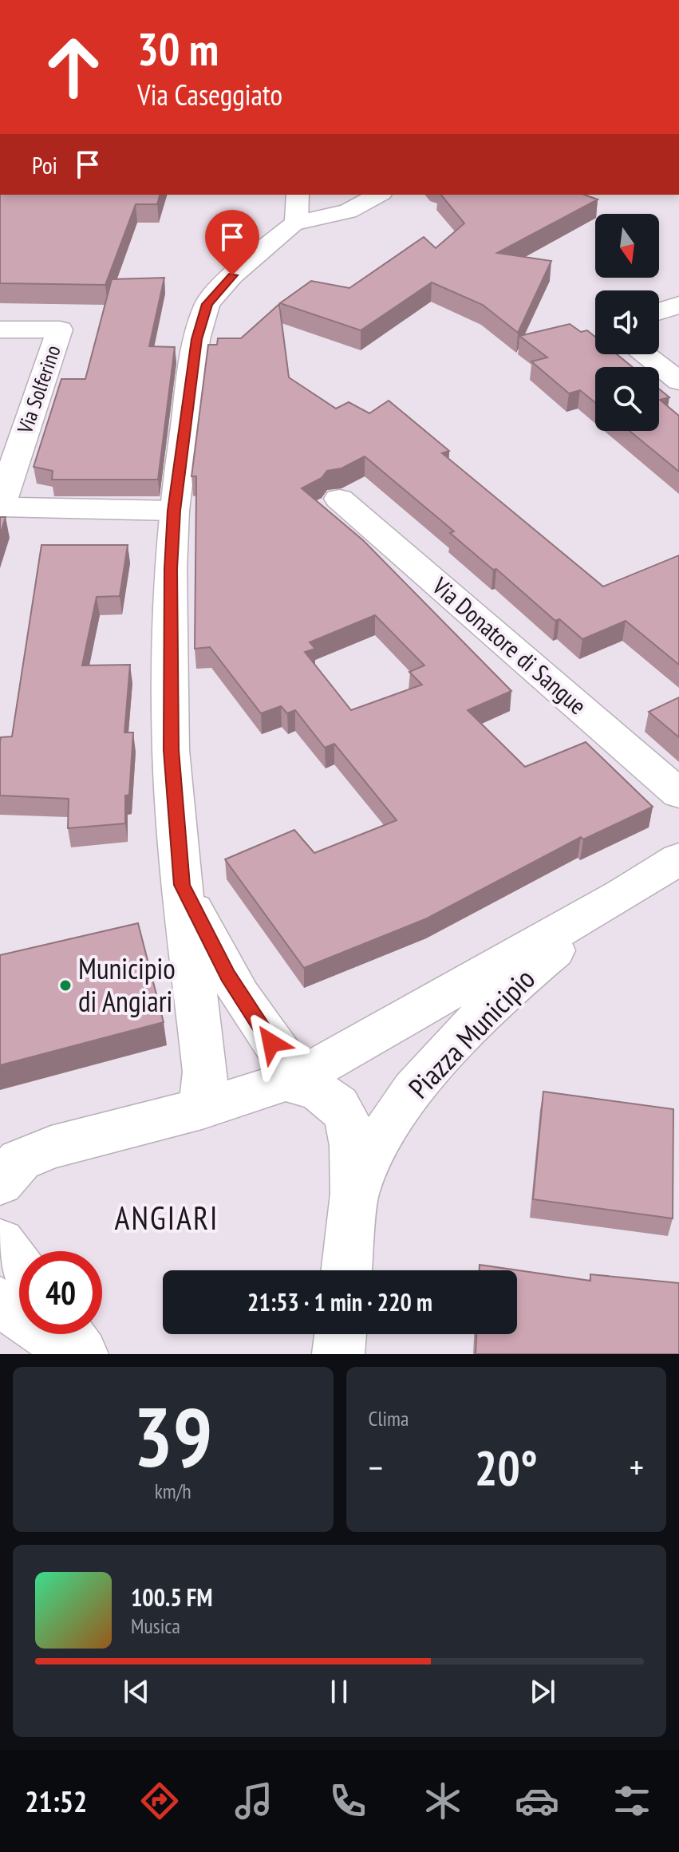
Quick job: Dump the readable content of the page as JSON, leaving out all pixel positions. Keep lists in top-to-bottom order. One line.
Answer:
{"streets":{"street":["Via Solferino","Via Donatore di Sangue","Piazza Municipio"]},"districts":["ANGIARI"],"places":["Municipio di Angiari"],"north":"bottom","page":{"turn":["30 m","Via Caseggiato"],"then":"Poi","limit":"40","trip":"21:53 · 1 min · 220 m","tile":[["39","km/h"],"Clima"],"heat":["−","20°","+"],"song":["100.5 FM","Musica"],"tabs":"21:52"}}
